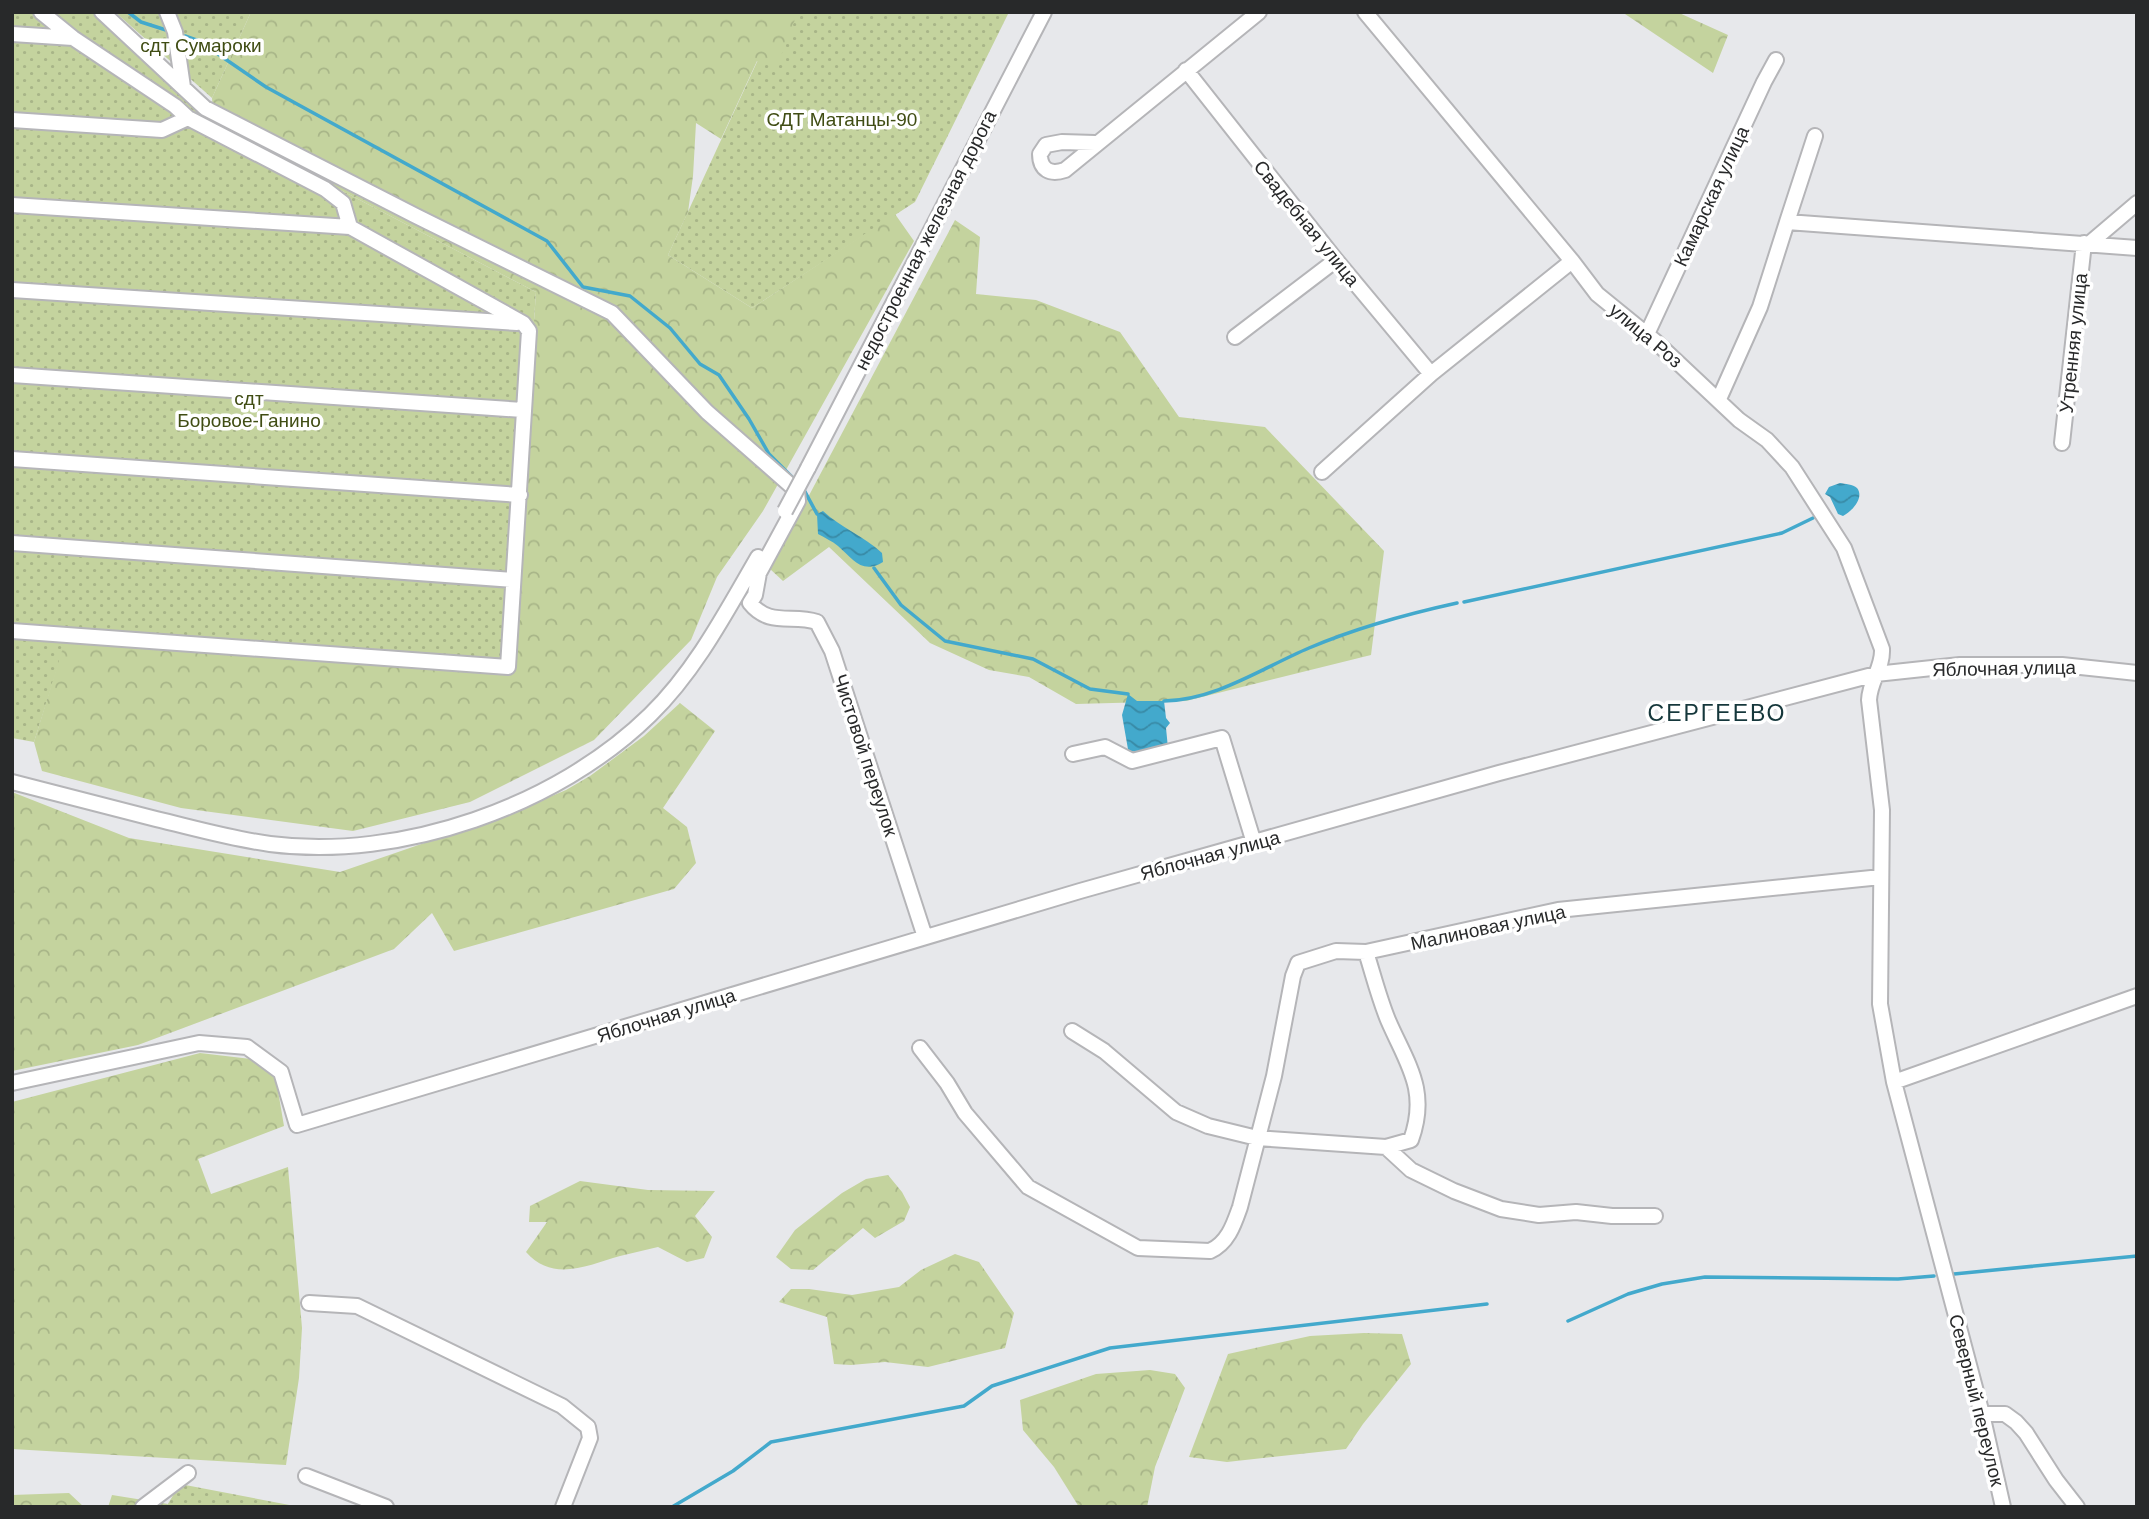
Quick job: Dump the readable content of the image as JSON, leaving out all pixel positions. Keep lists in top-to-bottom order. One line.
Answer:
{"streets":{"street":["Камарская улица","Свадебная улица","недостроенная железная дорога","улица Роз","Утренняя улица","Яблочная улица","Чистовой переулок","Малиновая улица","Северный переулок"]},"crossings":[["Камарская улица","улица Роз"],["улица Роз","Яблочная улица"],["улица Роз","Малиновая улица"],["улица Роз","Северный переулок"],["Яблочная улица","Чистовой переулок"]],"districts":["СЕРГЕЕВО"],"parks":["сдт Сумароки","СДТ Матанцы-90","сдт Боровое-Ганино"]}
